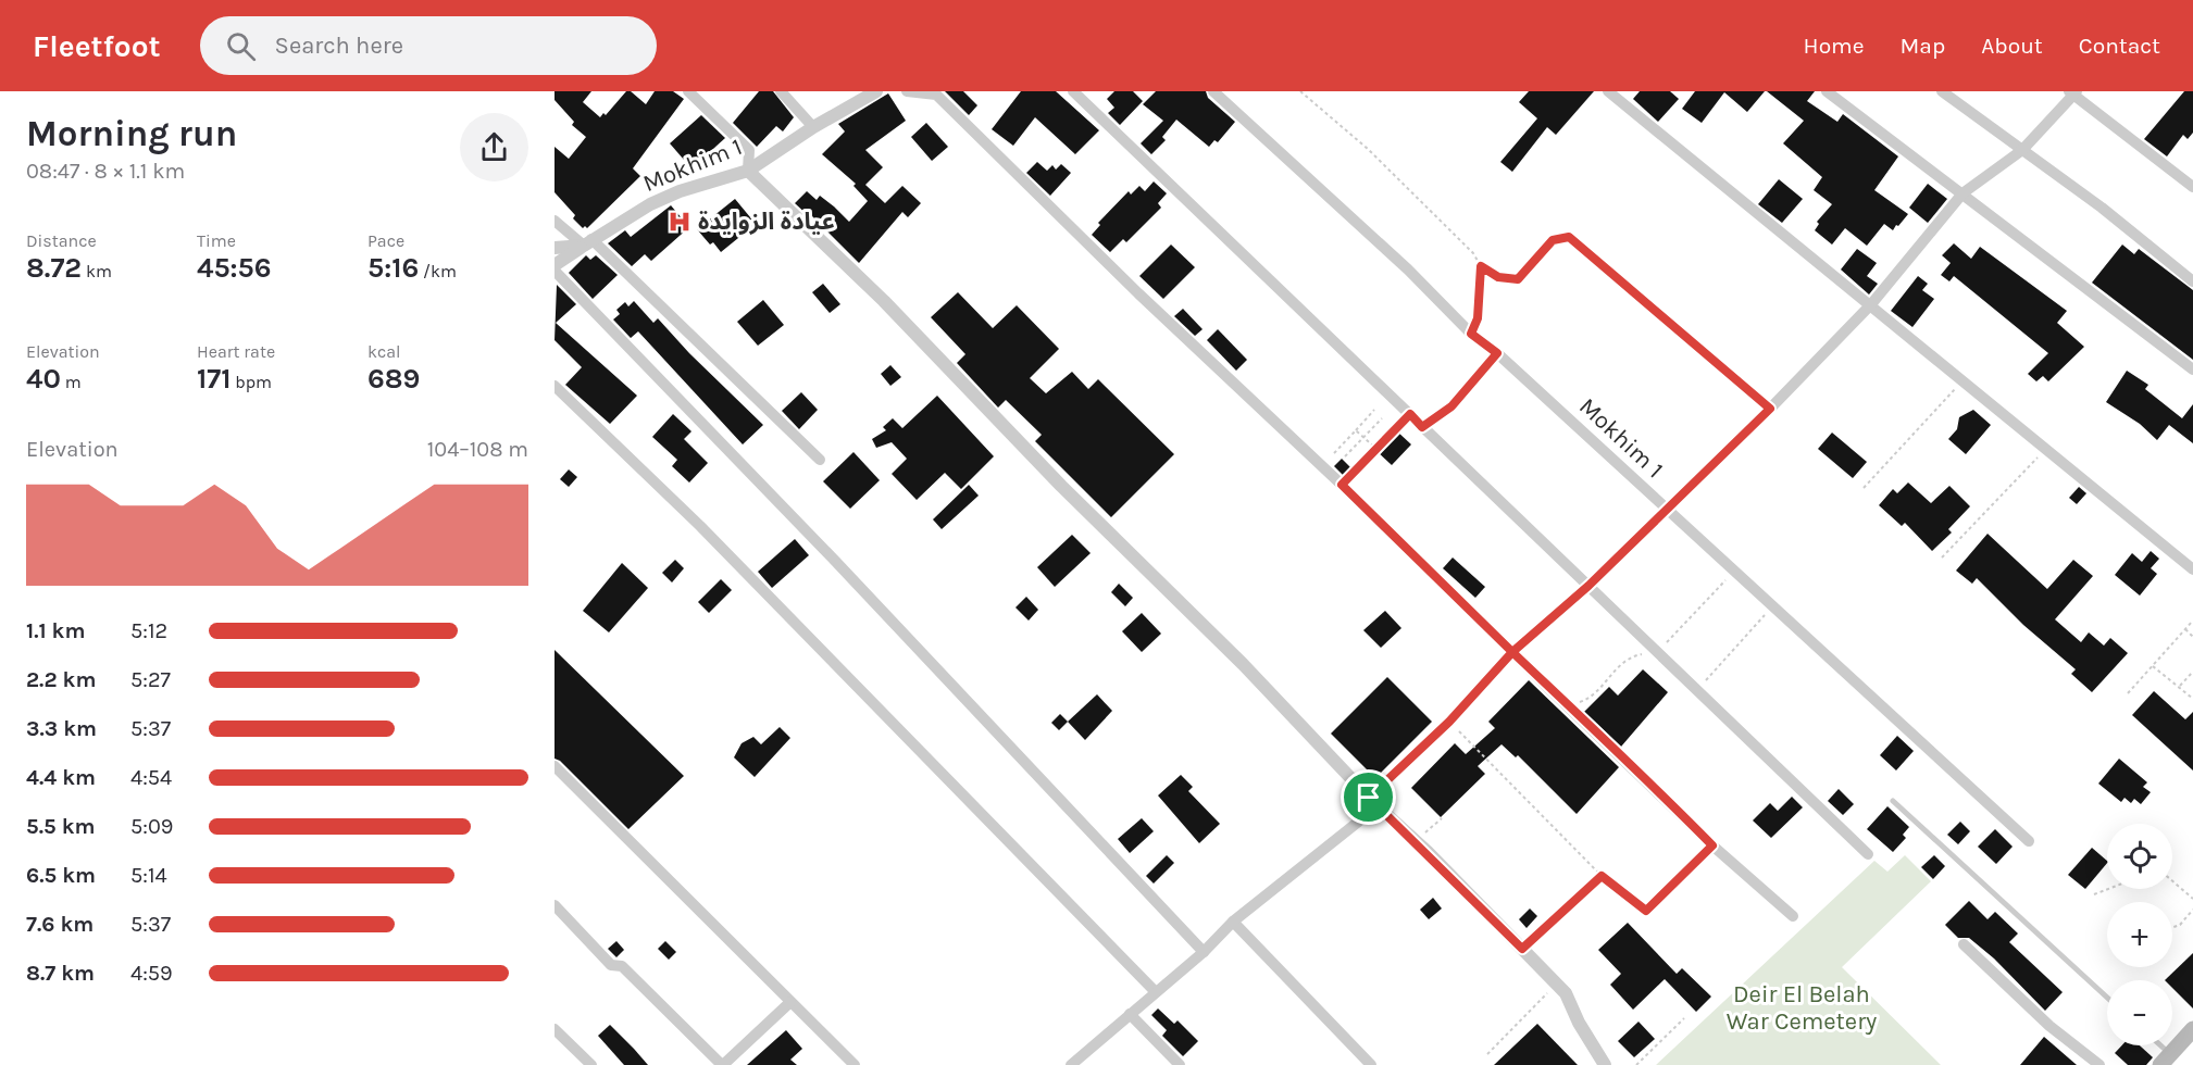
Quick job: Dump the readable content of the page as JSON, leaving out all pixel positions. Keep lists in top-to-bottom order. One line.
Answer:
{"streets":{"street":["Mokhim 1"]},"parks":["Deir El Belah War Cemetery"],"places":{"hospital":["عيادة الزوايدة"]},"page":{"header":"Fleetfoot","search":"Search here","nav":["Home","Map","About","Contact"],"heading":["Morning run","08:47 · 8 × 1.1 km"],"stats":[["Distance","8.72 km"],["Time","45:56"],["Pace","5:16 /km"],["Elevation","40 m"],["Heart rate","171 bpm"],["kcal","689"]],"chart":["Elevation","104–108 m"],"list":[{"name":"1.1 km","note":"5:12"},{"name":"2.2 km","note":"5:27"},{"name":"3.3 km","note":"5:37"},{"name":"4.4 km","note":"4:54"},{"name":"5.5 km","note":"5:09"},{"name":"6.5 km","note":"5:14"},{"name":"7.6 km","note":"5:37"},{"name":"8.7 km","note":"4:59"}],"map_buttons":["+","−"]}}
